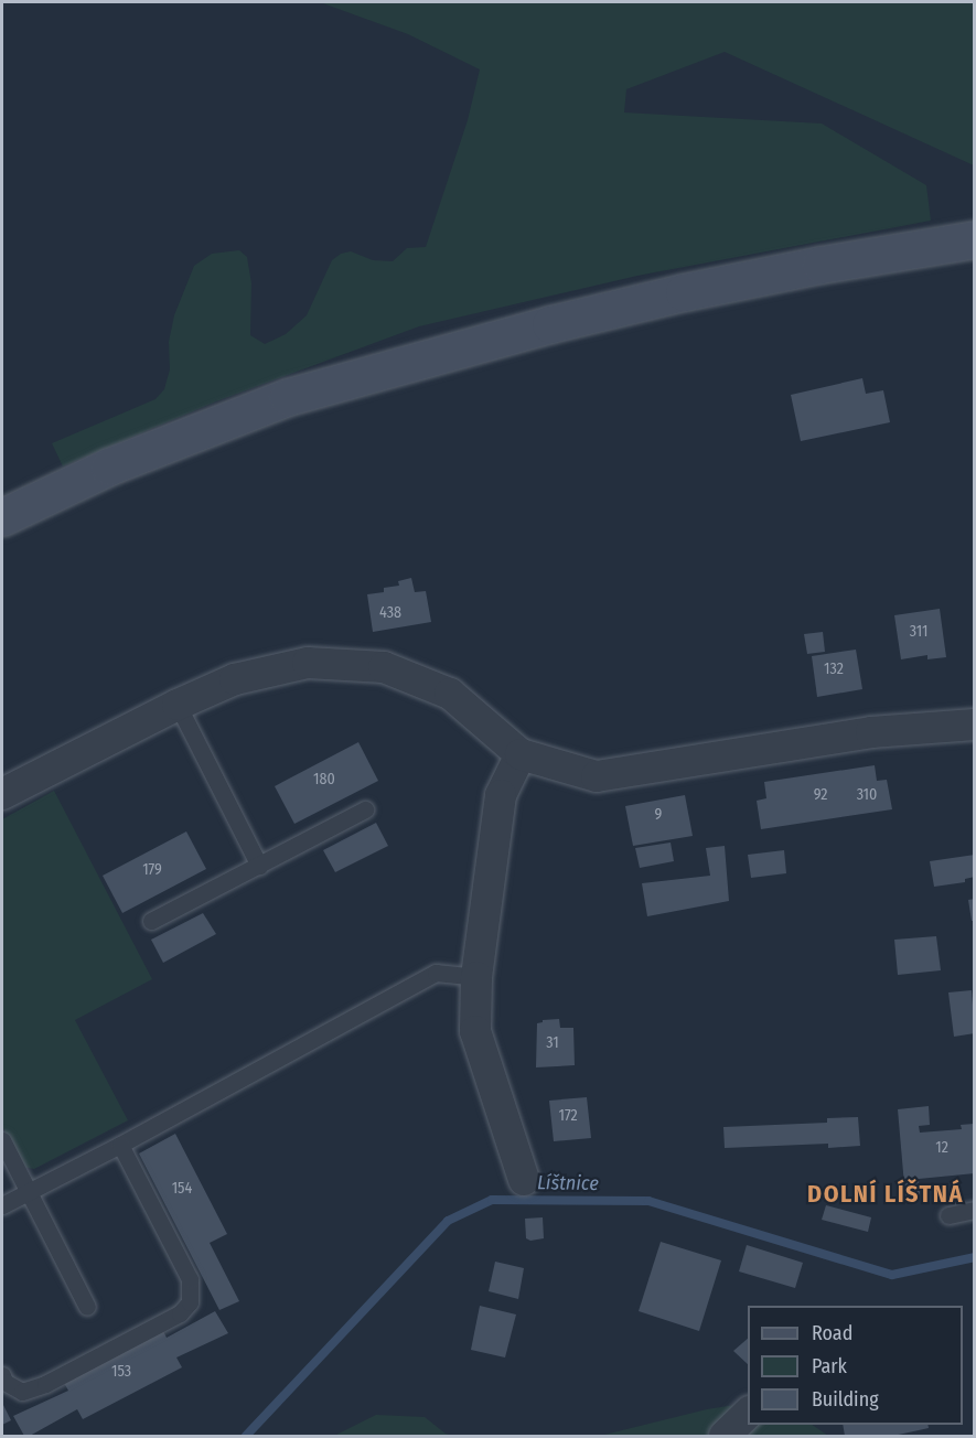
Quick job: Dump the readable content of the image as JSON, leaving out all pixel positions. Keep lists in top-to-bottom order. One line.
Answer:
{"districts":["DOLNÍ LÍŠTNÁ"],"water":["Líštnice"],"house_numbers":["438","311","132","180","92","310","9","179","31","172","12","154","153"],"legend":["Road","Park","Building"]}
